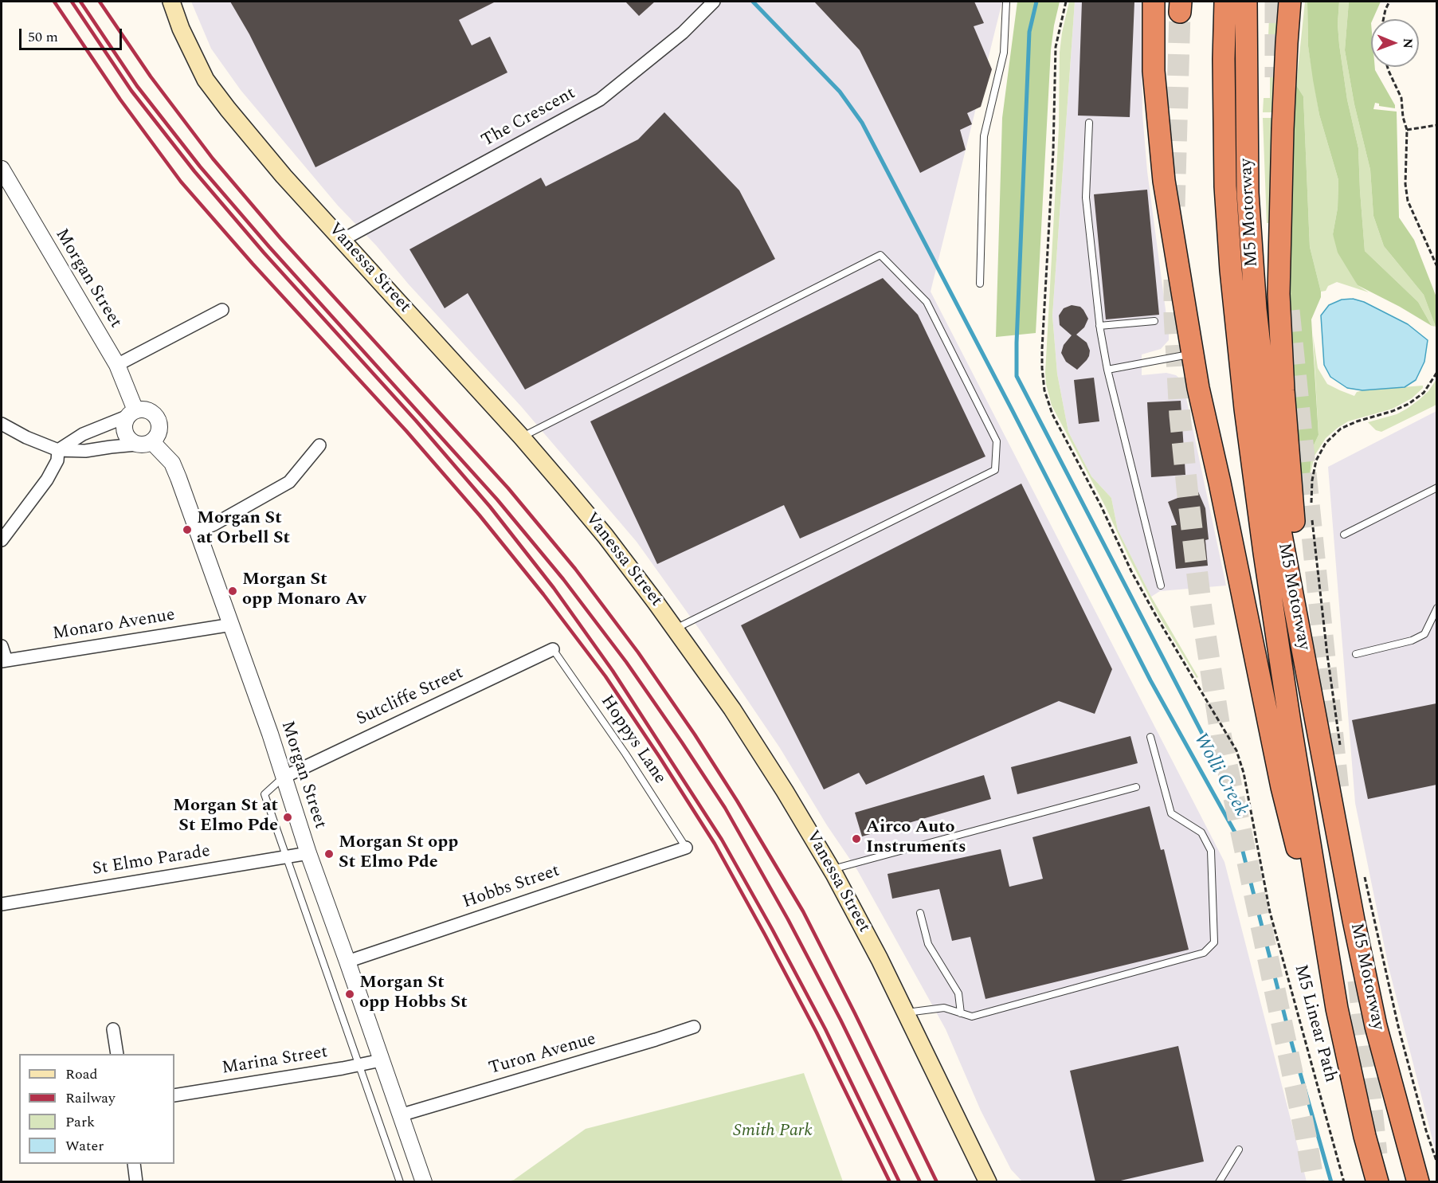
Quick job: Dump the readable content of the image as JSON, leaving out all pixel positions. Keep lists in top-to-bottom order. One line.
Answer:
{"streets":{"highway":["M5 Motorway"],"main road":["Vanessa Street"],"street":["The Crescent","Morgan Street","Monaro Avenue","Sutcliffe Street","St Elmo Parade","Hobbs Street","Turon Avenue","Marina Street"],"lane":["Hoppys Lane"],"path":["M5 Linear Path"]},"crossings":[["The Crescent","Vanessa Street"],["Morgan Street","Monaro Avenue"],["Morgan Street","Sutcliffe Street"],["Morgan Street","St Elmo Parade"],["Morgan Street","Hobbs Street"],["Morgan Street","Turon Avenue"],["Morgan Street","Marina Street"],["Sutcliffe Street","Hoppys Lane"],["Hoppys Lane","Hobbs Street"]],"water":["Wolli Creek"],"parks":["Smith Park"],"places":["Morgan St at Orbell St","Morgan St opp Monaro Av","Morgan St at St Elmo Pde","Airco Auto Instruments","Morgan St opp St Elmo Pde","Morgan St opp Hobbs St"],"legend":["Road","Railway","Park","Water"],"scale_bar":"50 m","north":"right"}
